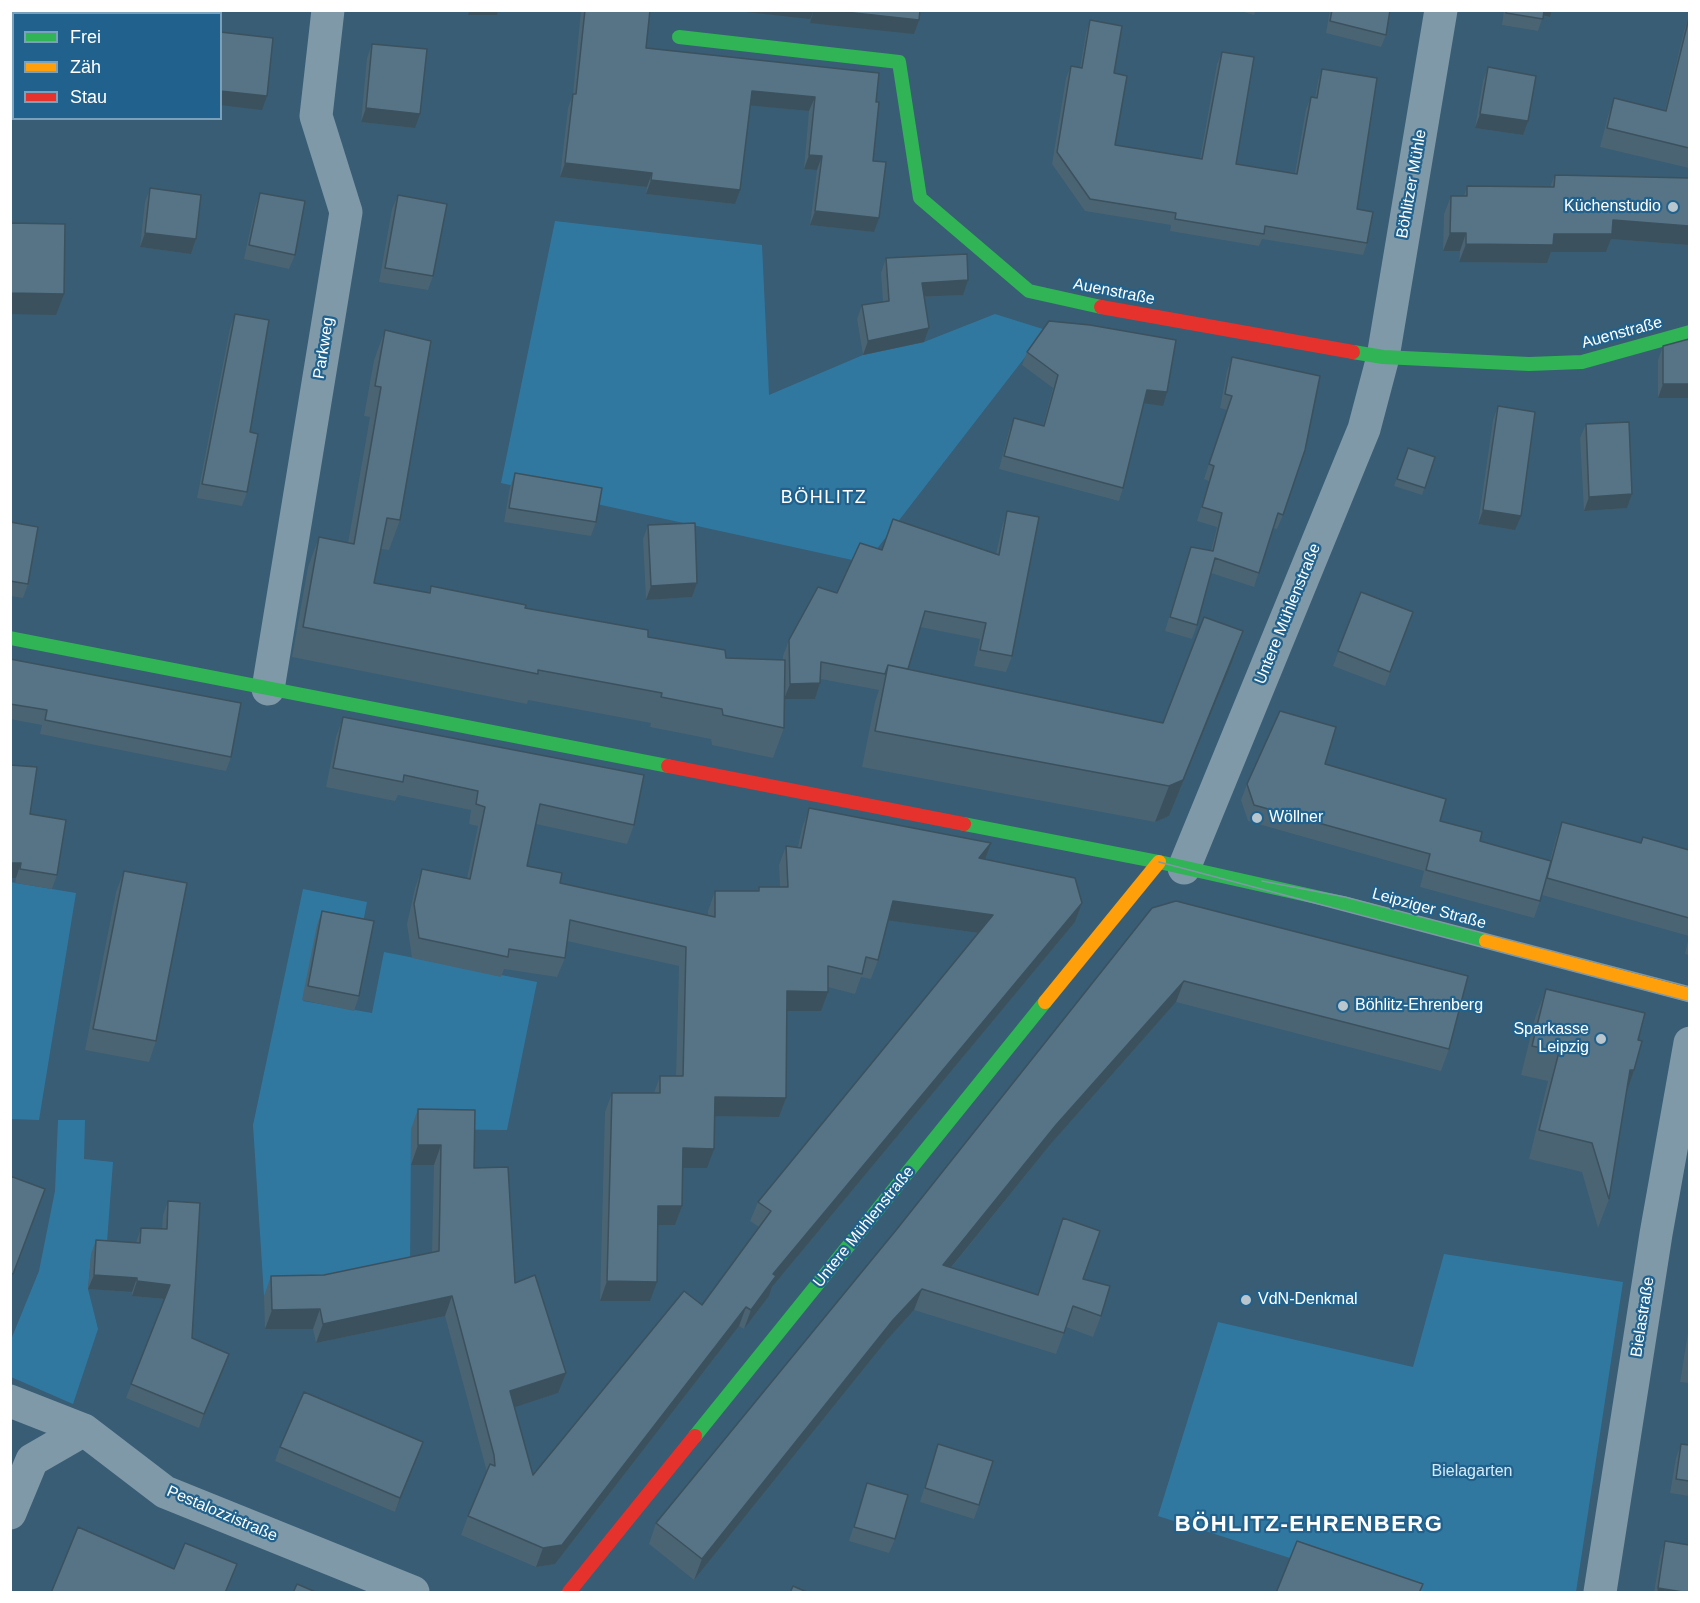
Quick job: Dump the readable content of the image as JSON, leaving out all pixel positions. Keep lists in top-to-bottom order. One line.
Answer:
{"streets":{"street":["Böhlitzer Mühle","Auenstraße","Parkweg","Untere Mühlenstraße","Leipziger Straße","Bielastraße","Pestalozzistraße"]},"crossings":[["Böhlitzer Mühle","Auenstraße"],["Böhlitzer Mühle","Untere Mühlenstraße"],["Auenstraße","Untere Mühlenstraße"],["Parkweg","Leipziger Straße"],["Untere Mühlenstraße","Leipziger Straße"]],"districts":["BÖHLITZ","BÖHLITZ-EHRENBERG"],"parks":["Bielagarten"],"places":["Küchenstudio","Wöllner","Böhlitz-Ehrenberg","Sparkasse Leipzig","VdN-Denkmal"],"legend":["Frei","Zäh","Stau"]}
